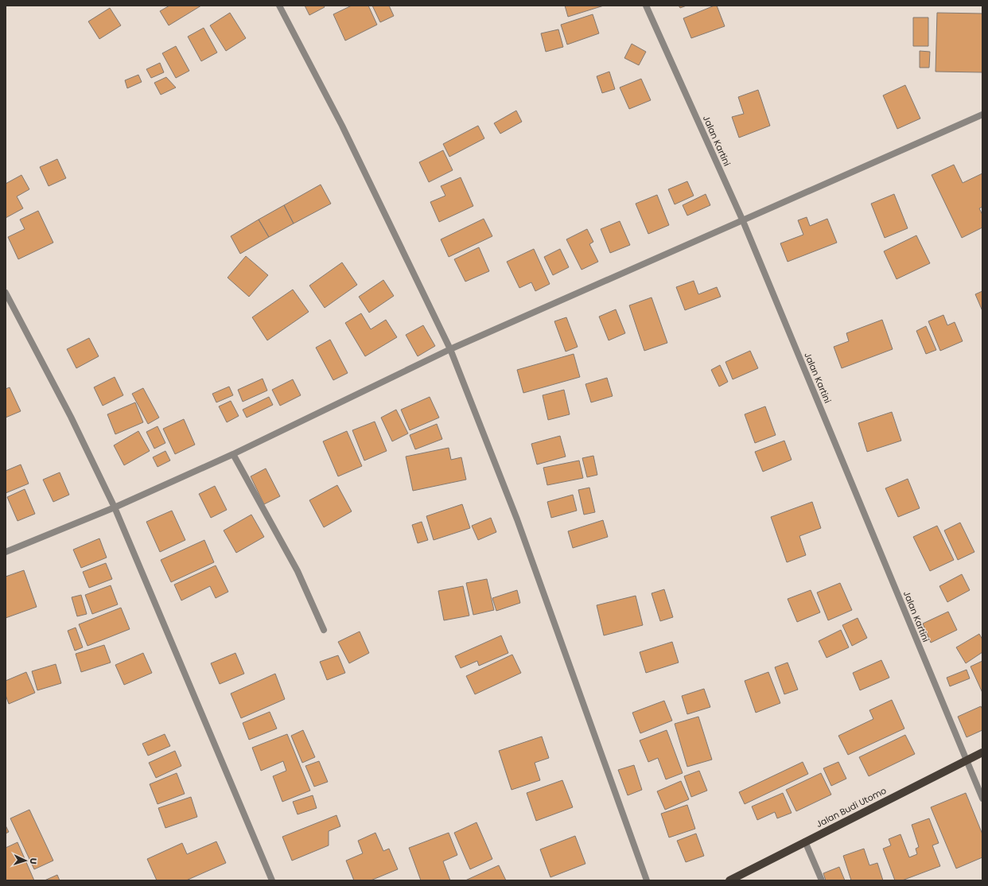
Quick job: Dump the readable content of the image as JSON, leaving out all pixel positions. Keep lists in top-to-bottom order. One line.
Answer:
{"streets":{"main road":["Jalan Budi Utomo"],"street":["Jalan Kartini"]},"crossings":[["Jalan Kartini","Jalan Budi Utomo"]],"north":"right"}
